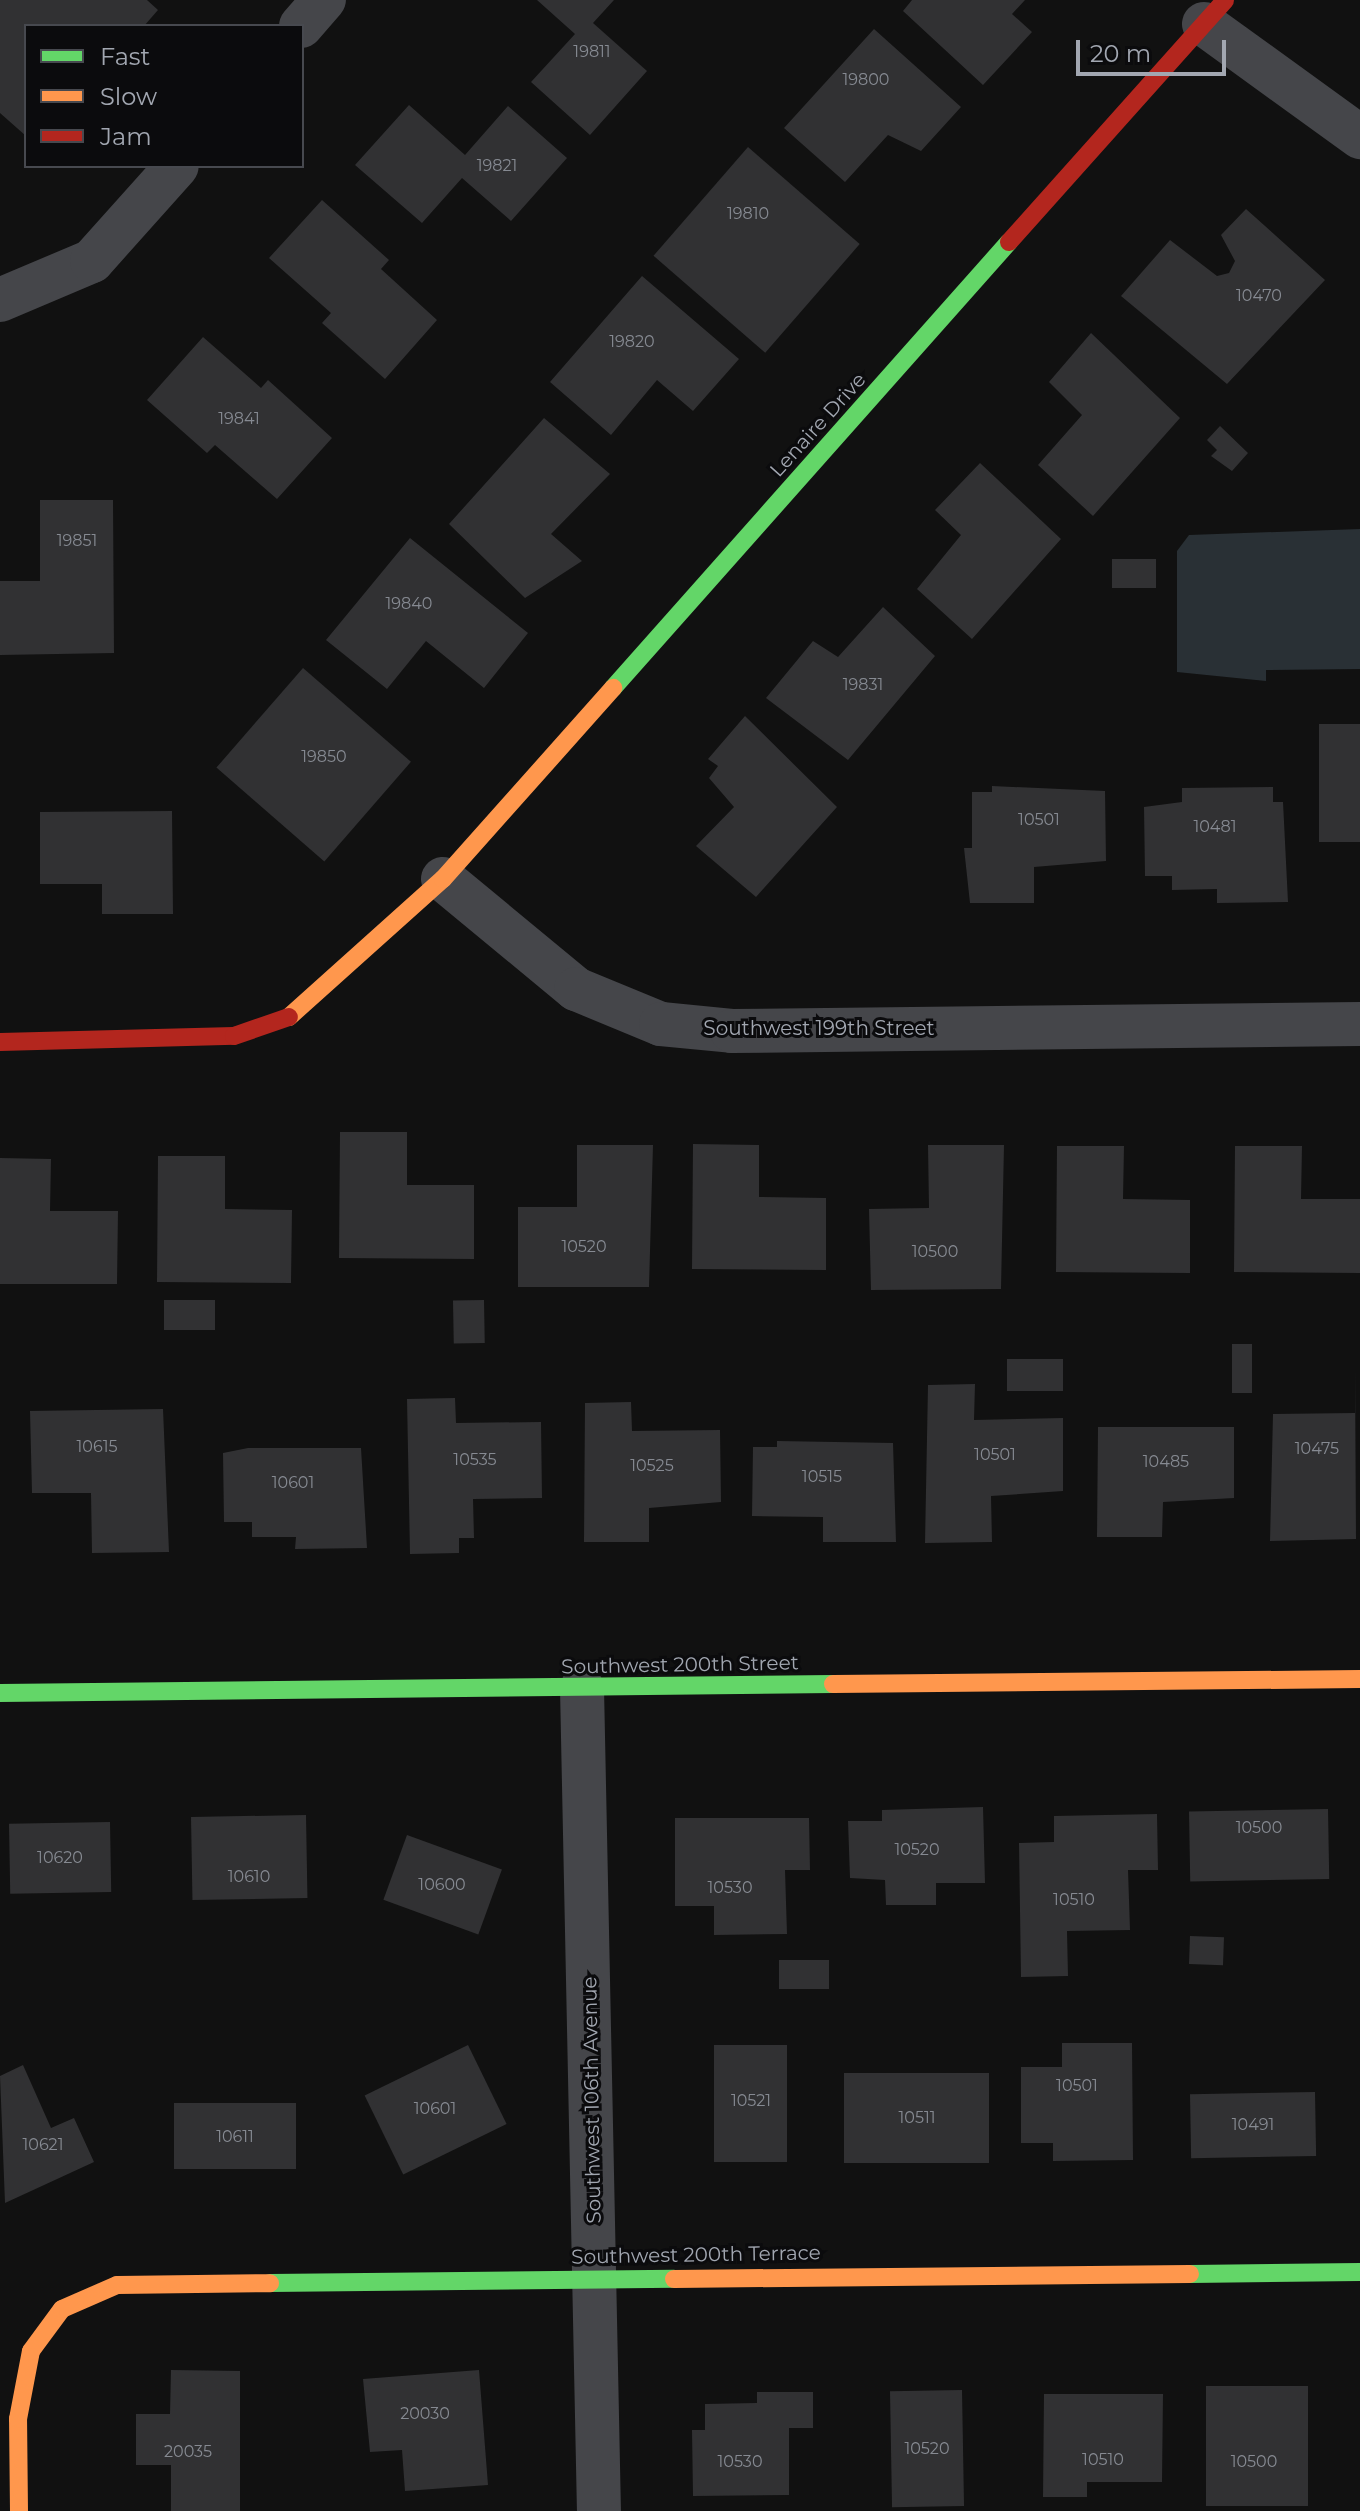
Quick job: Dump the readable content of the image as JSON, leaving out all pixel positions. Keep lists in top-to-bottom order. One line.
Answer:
{"streets":{"street":["Lenaire Drive","Southwest 199th Street","Southwest 200th Street","Southwest 106th Avenue","Southwest 200th Terrace"]},"crossings":[["Lenaire Drive","Southwest 199th Street"],["Southwest 200th Street","Southwest 106th Avenue"],["Southwest 106th Avenue","Southwest 200th Terrace"]],"house_numbers":["19811","19800","19821","19810","10470","19820","19841","19851","19840","19831","19850","10501","10481","10520","10500","10615","10475","10501","10535","10485","10525","10515","10601","10500","10520","10620","10610","10600","10530","10510","10501","10521","10601","10511","10491","10611","10621","20030","10520","20035","10510","10530","10500"],"legend":["Fast","Slow","Jam"],"scale_bar":"20 m"}
